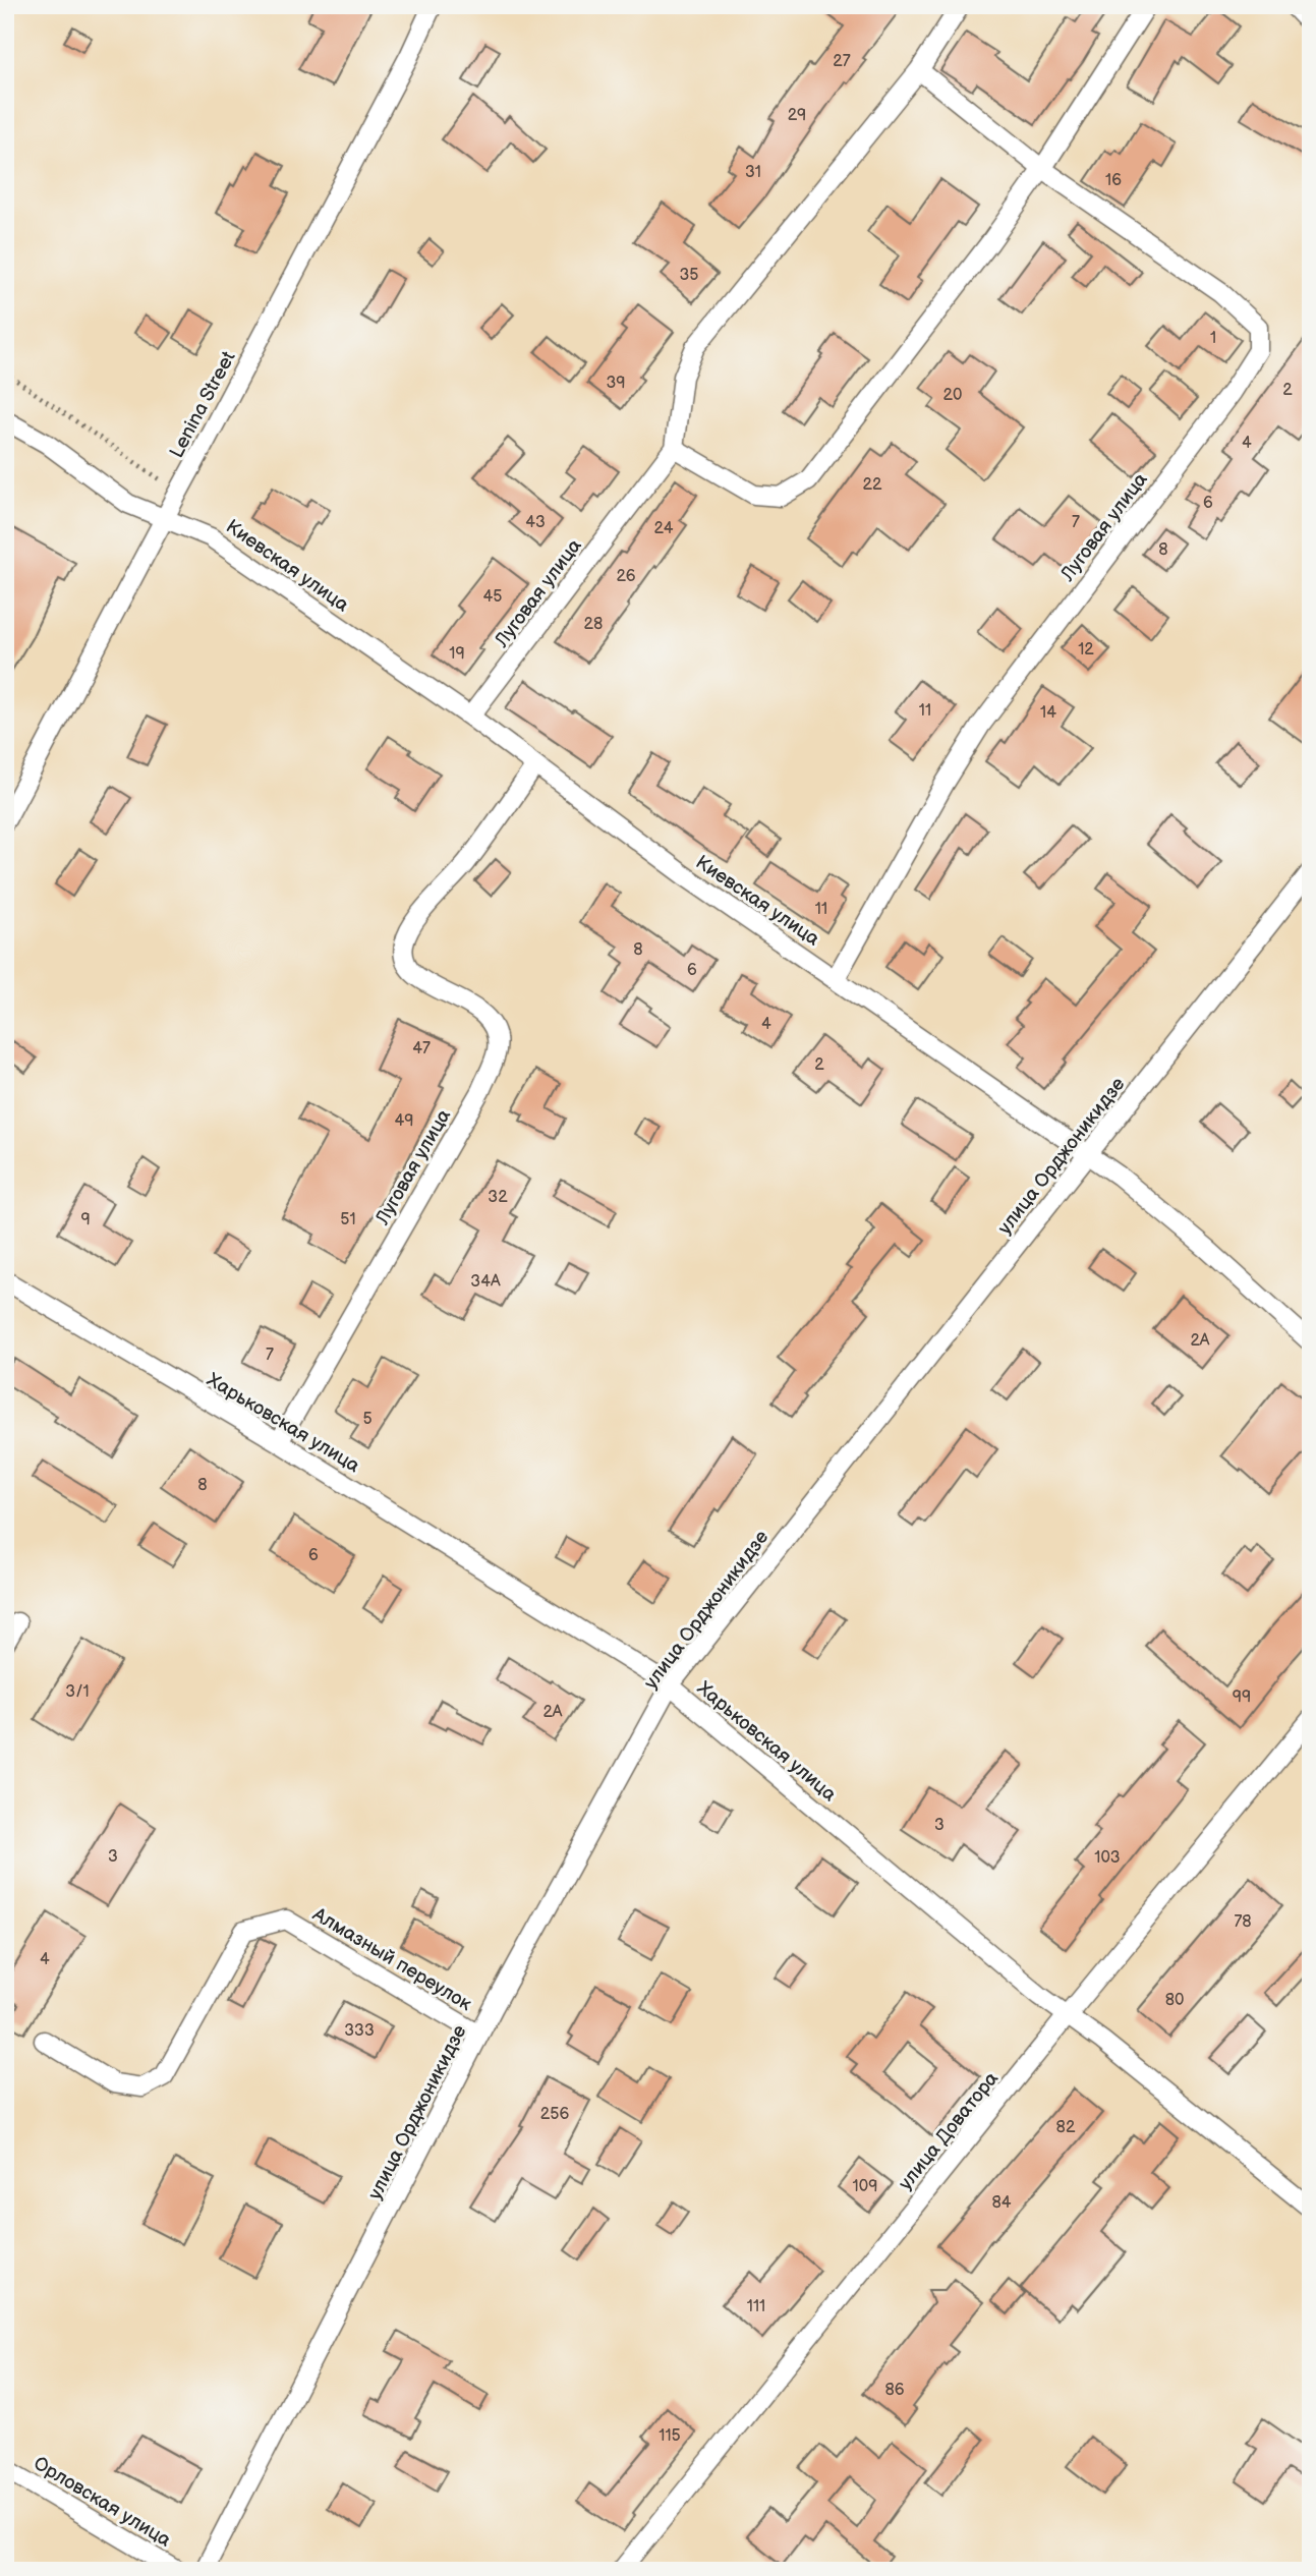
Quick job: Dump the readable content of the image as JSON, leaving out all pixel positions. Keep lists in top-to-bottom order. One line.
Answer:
{"streets":{"street":["Lenina Street","Луговая улица","Киевская улица","улица Орджоникидзе","Харьковская улица","Алмазный переулок","улица Доватора","Орловская улица"]},"crossings":[["Lenina Street","Киевская улица"],["Луговая улица","Киевская улица"],["Луговая улица","Харьковская улица"],["Киевская улица","улица Орджоникидзе"],["улица Орджоникидзе","Харьковская улица"],["улица Орджоникидзе","Алмазный переулок"],["Харьковская улица","улица Доватора"]],"house_numbers":["27","29","31","16","35","1","39","2","20","4","22","6","43","7","24","8","26","45","28","12","19","11","14","11","8","6","4","47","2","49","32","9","51","34А","2А","7","5","8","6","3/1","99","2А","3","3","103","78","4","80","333","256","82","109","84","111","86","115"]}
